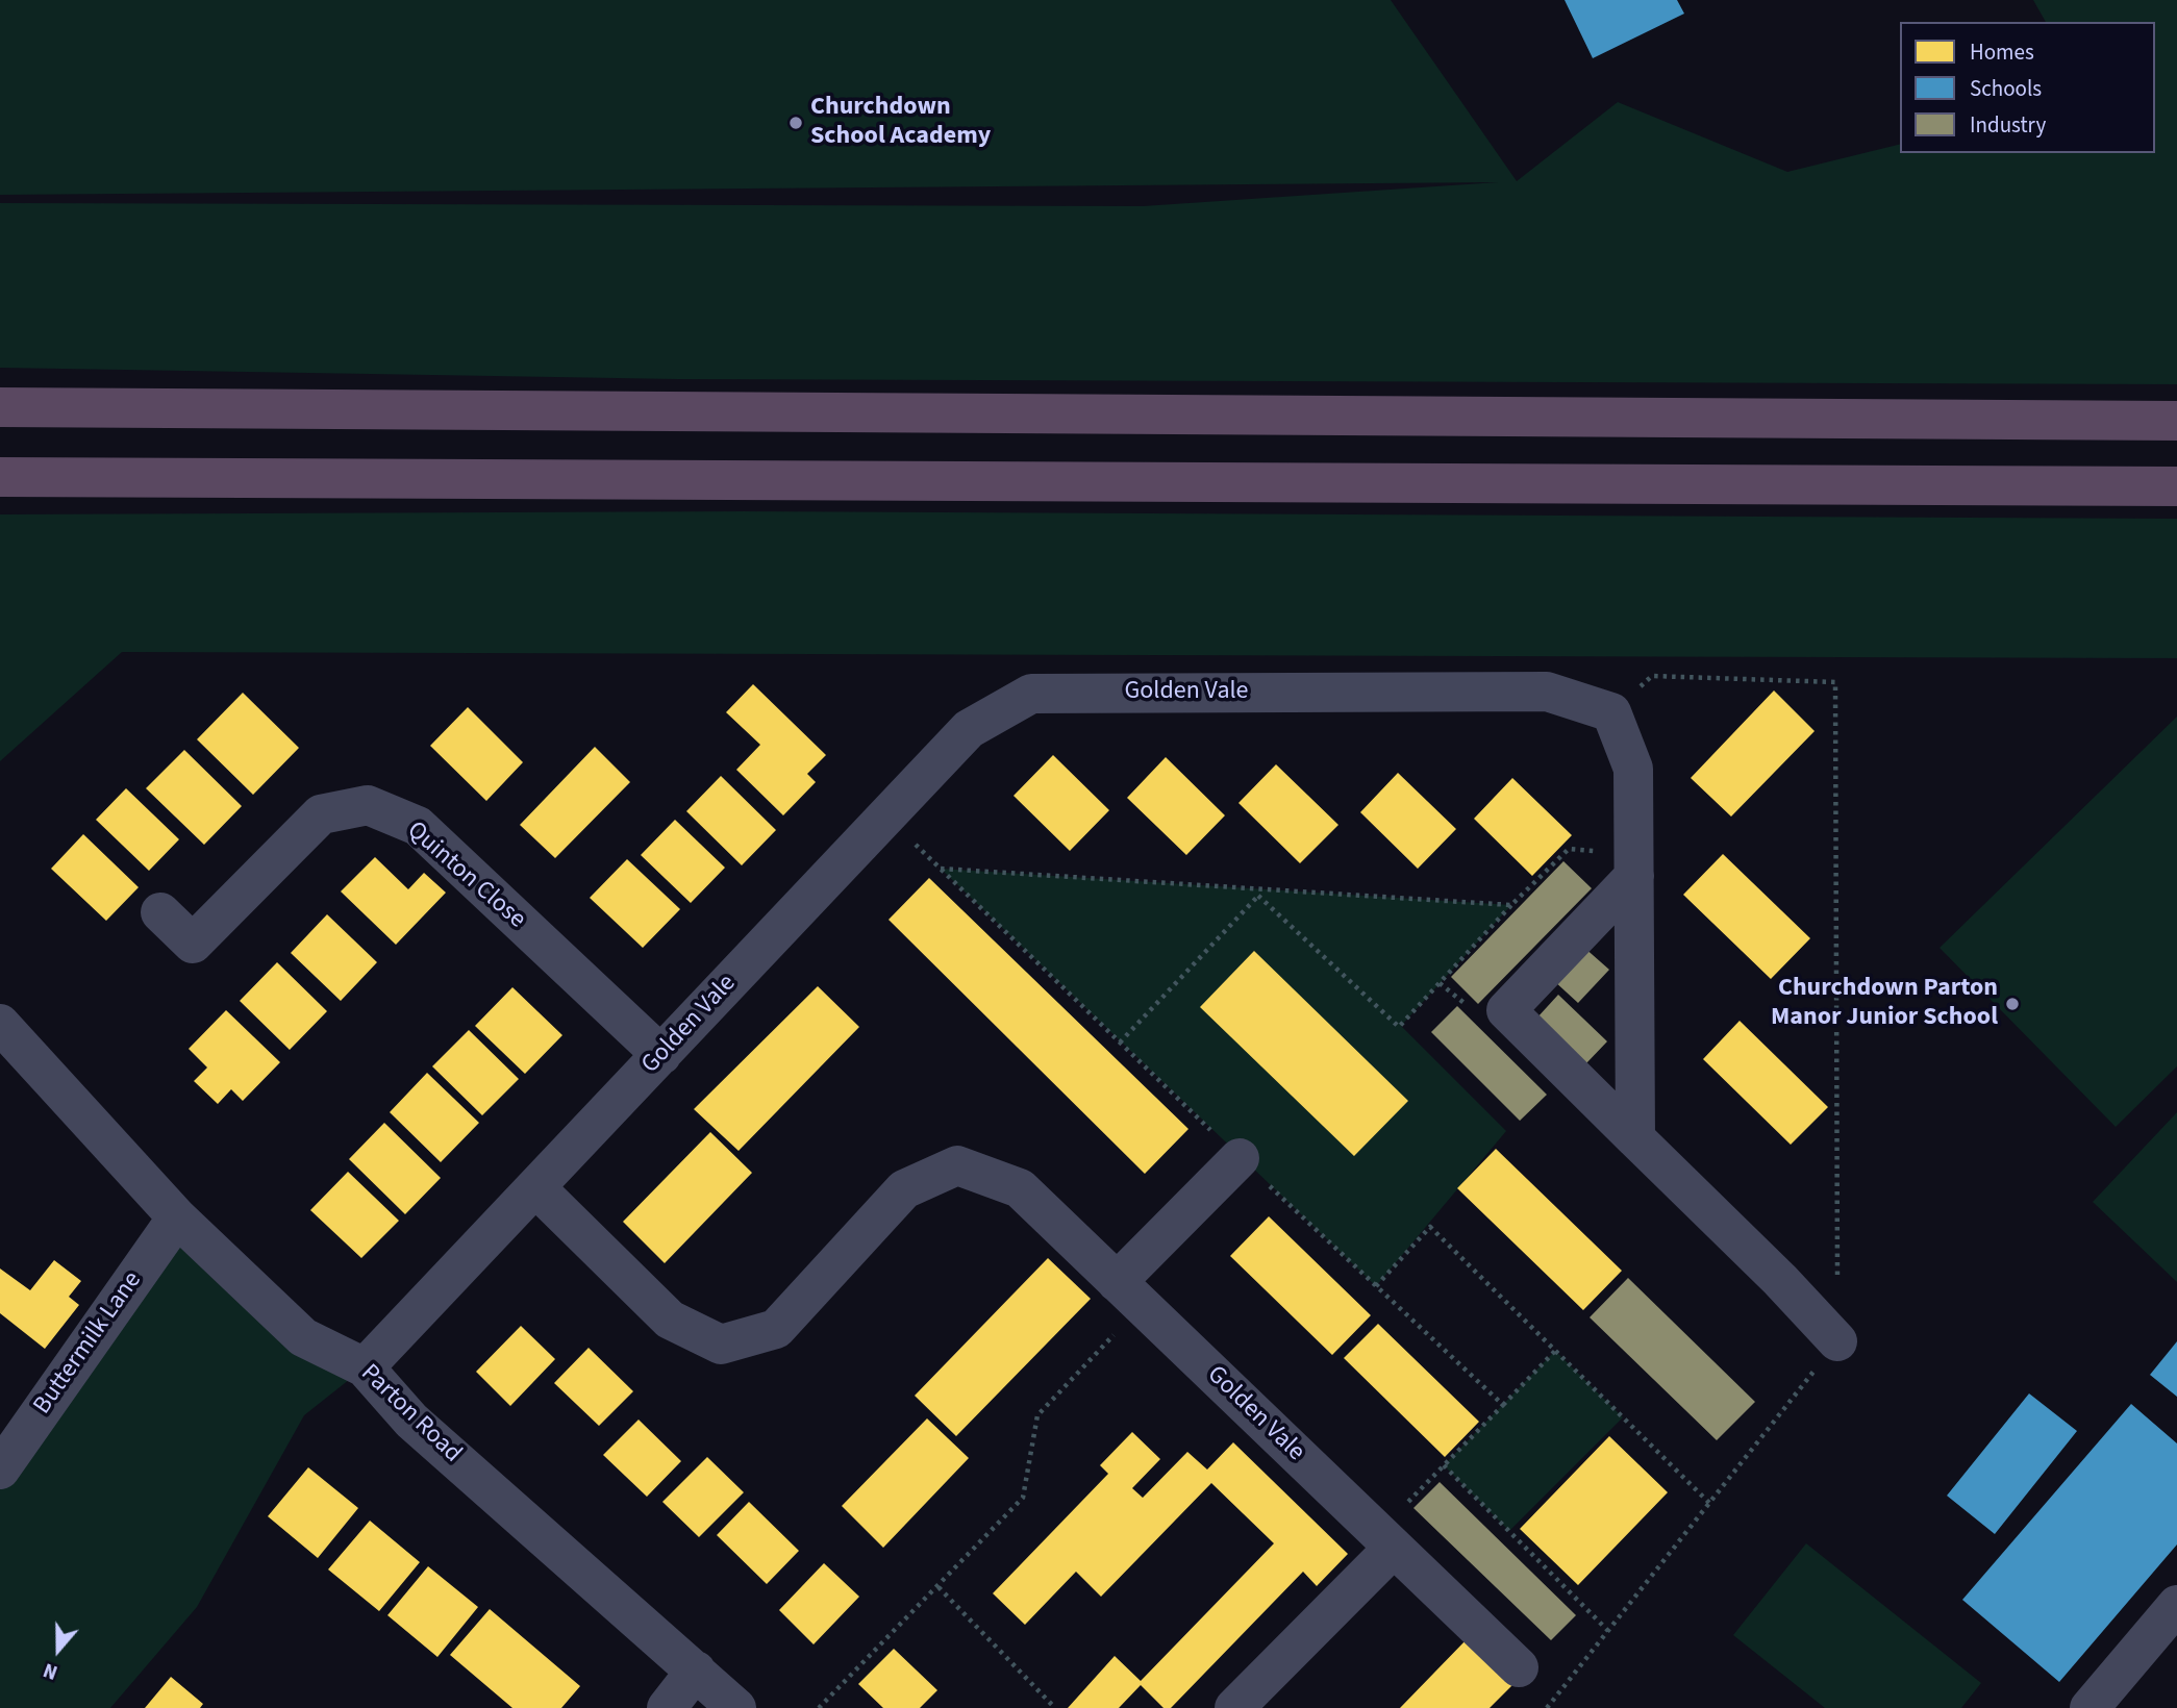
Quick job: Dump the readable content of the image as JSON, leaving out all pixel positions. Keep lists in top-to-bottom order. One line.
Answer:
{"streets":{"street":["Golden Vale","Quinton Close","Buttermilk Lane","Parton Road"]},"crossings":[["Golden Vale","Quinton Close"],["Golden Vale","Parton Road"],["Buttermilk Lane","Parton Road"]],"places":["Churchdown School Academy","Churchdown Parton Manor Junior School"],"legend":["Homes","Schools","Industry"],"north":"bottom"}
